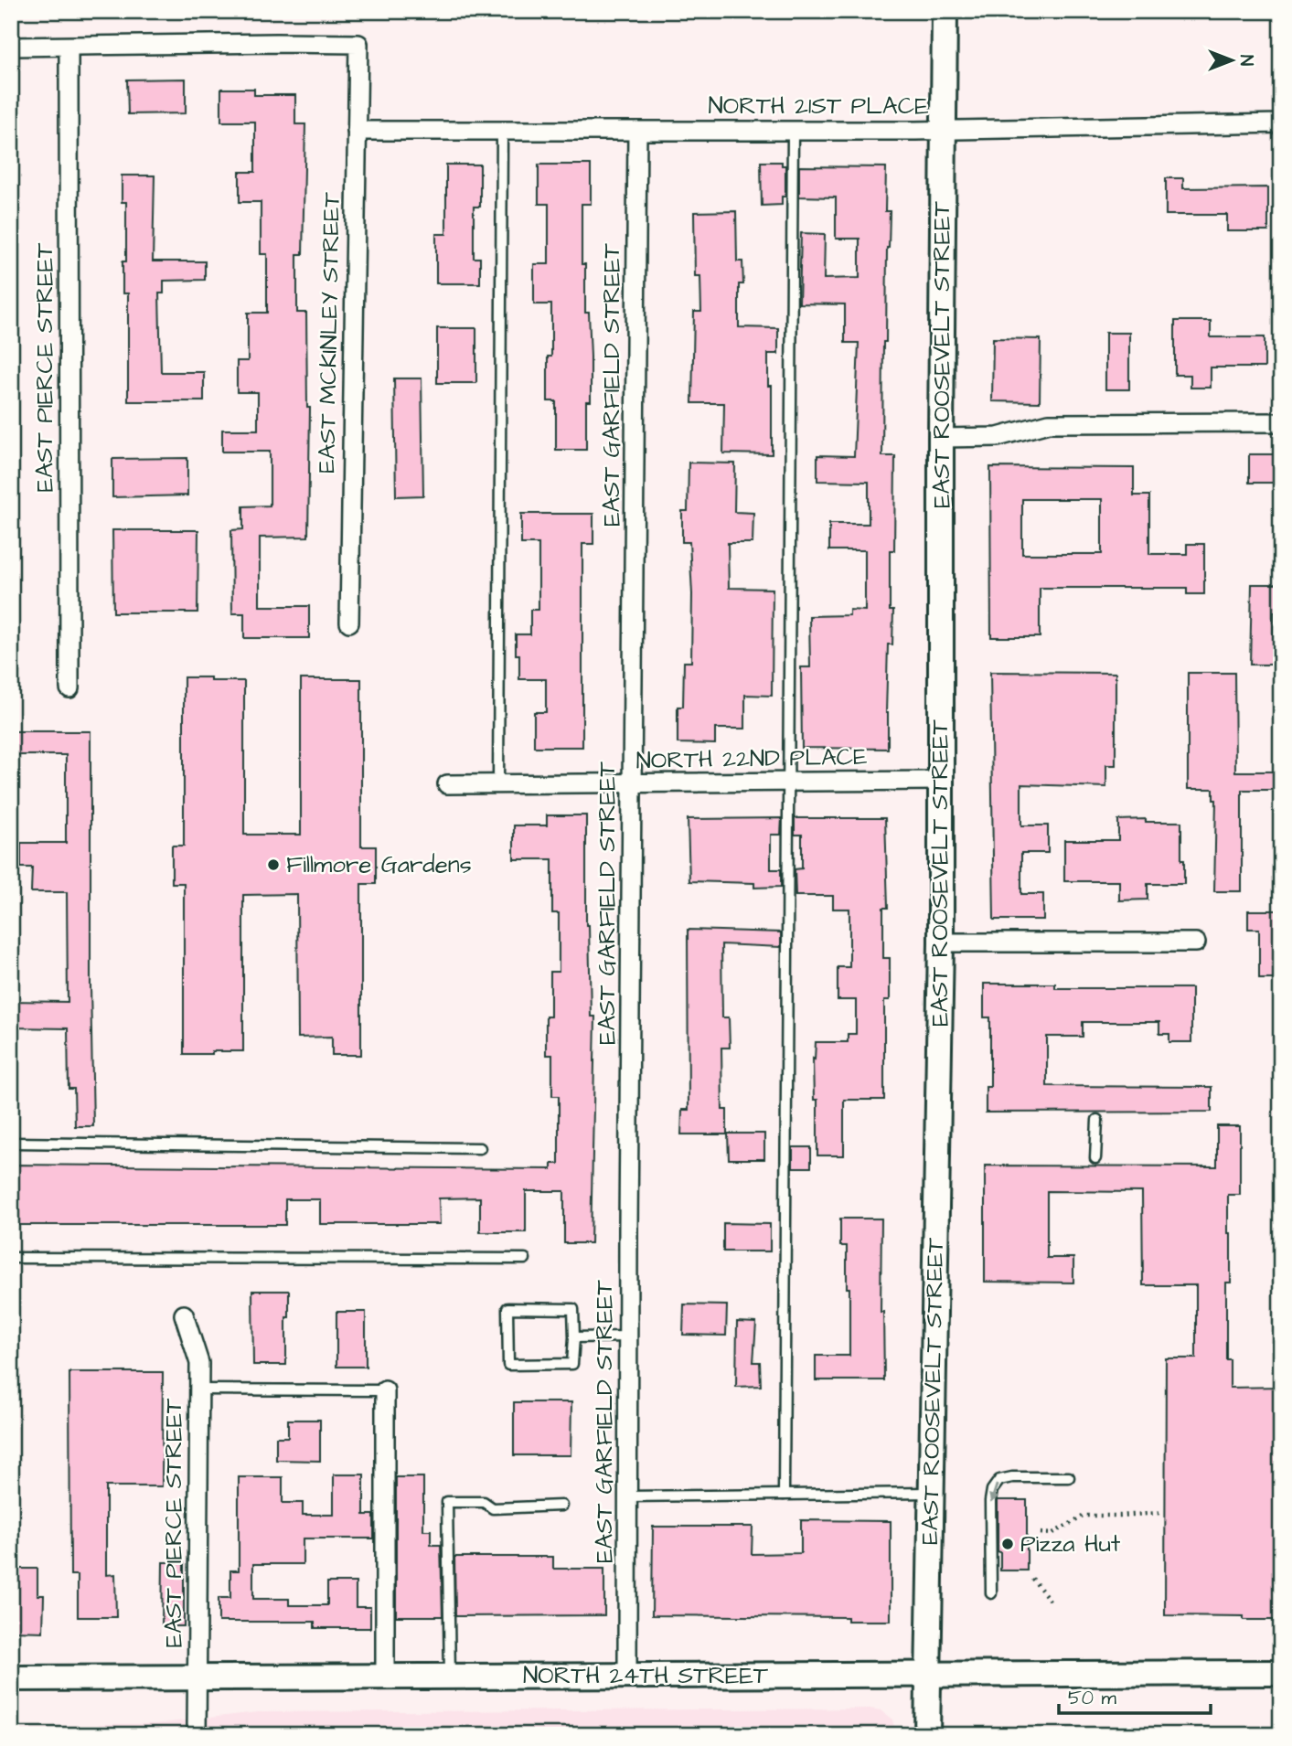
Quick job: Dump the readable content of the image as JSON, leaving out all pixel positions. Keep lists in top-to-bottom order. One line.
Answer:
{"streets":{"street":["NORTH 21ST PLACE","EAST MCKINLEY STREET","EAST ROOSEVELT STREET","EAST PIERCE STREET","EAST GARFIELD STREET","NORTH 22ND PLACE","NORTH 24TH STREET"]},"crossings":[["NORTH 21ST PLACE","EAST MCKINLEY STREET"],["NORTH 21ST PLACE","EAST ROOSEVELT STREET"],["NORTH 21ST PLACE","EAST GARFIELD STREET"],["EAST MCKINLEY STREET","EAST PIERCE STREET"],["EAST ROOSEVELT STREET","NORTH 22ND PLACE"],["EAST ROOSEVELT STREET","NORTH 24TH STREET"],["EAST PIERCE STREET","NORTH 24TH STREET"],["EAST GARFIELD STREET","NORTH 22ND PLACE"],["EAST GARFIELD STREET","NORTH 24TH STREET"]],"places":["Fillmore Gardens","Pizza Hut"],"scale_bar":"50 m","north":"right"}
